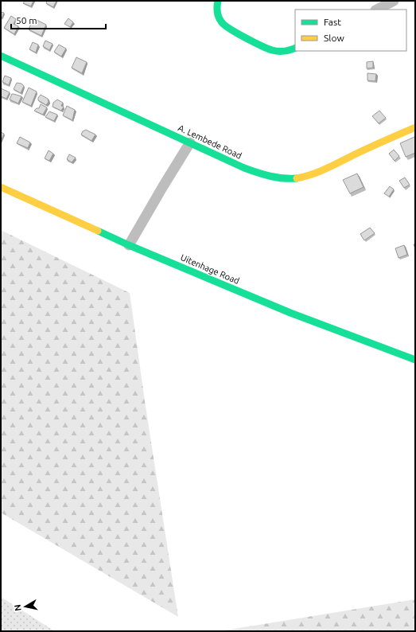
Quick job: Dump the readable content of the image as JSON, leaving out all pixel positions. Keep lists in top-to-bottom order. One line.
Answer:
{"streets":{"street":["A. Lembede Road","Uitenhage Road"]},"legend":["Fast","Slow"],"scale_bar":"50 m","north":"left"}
